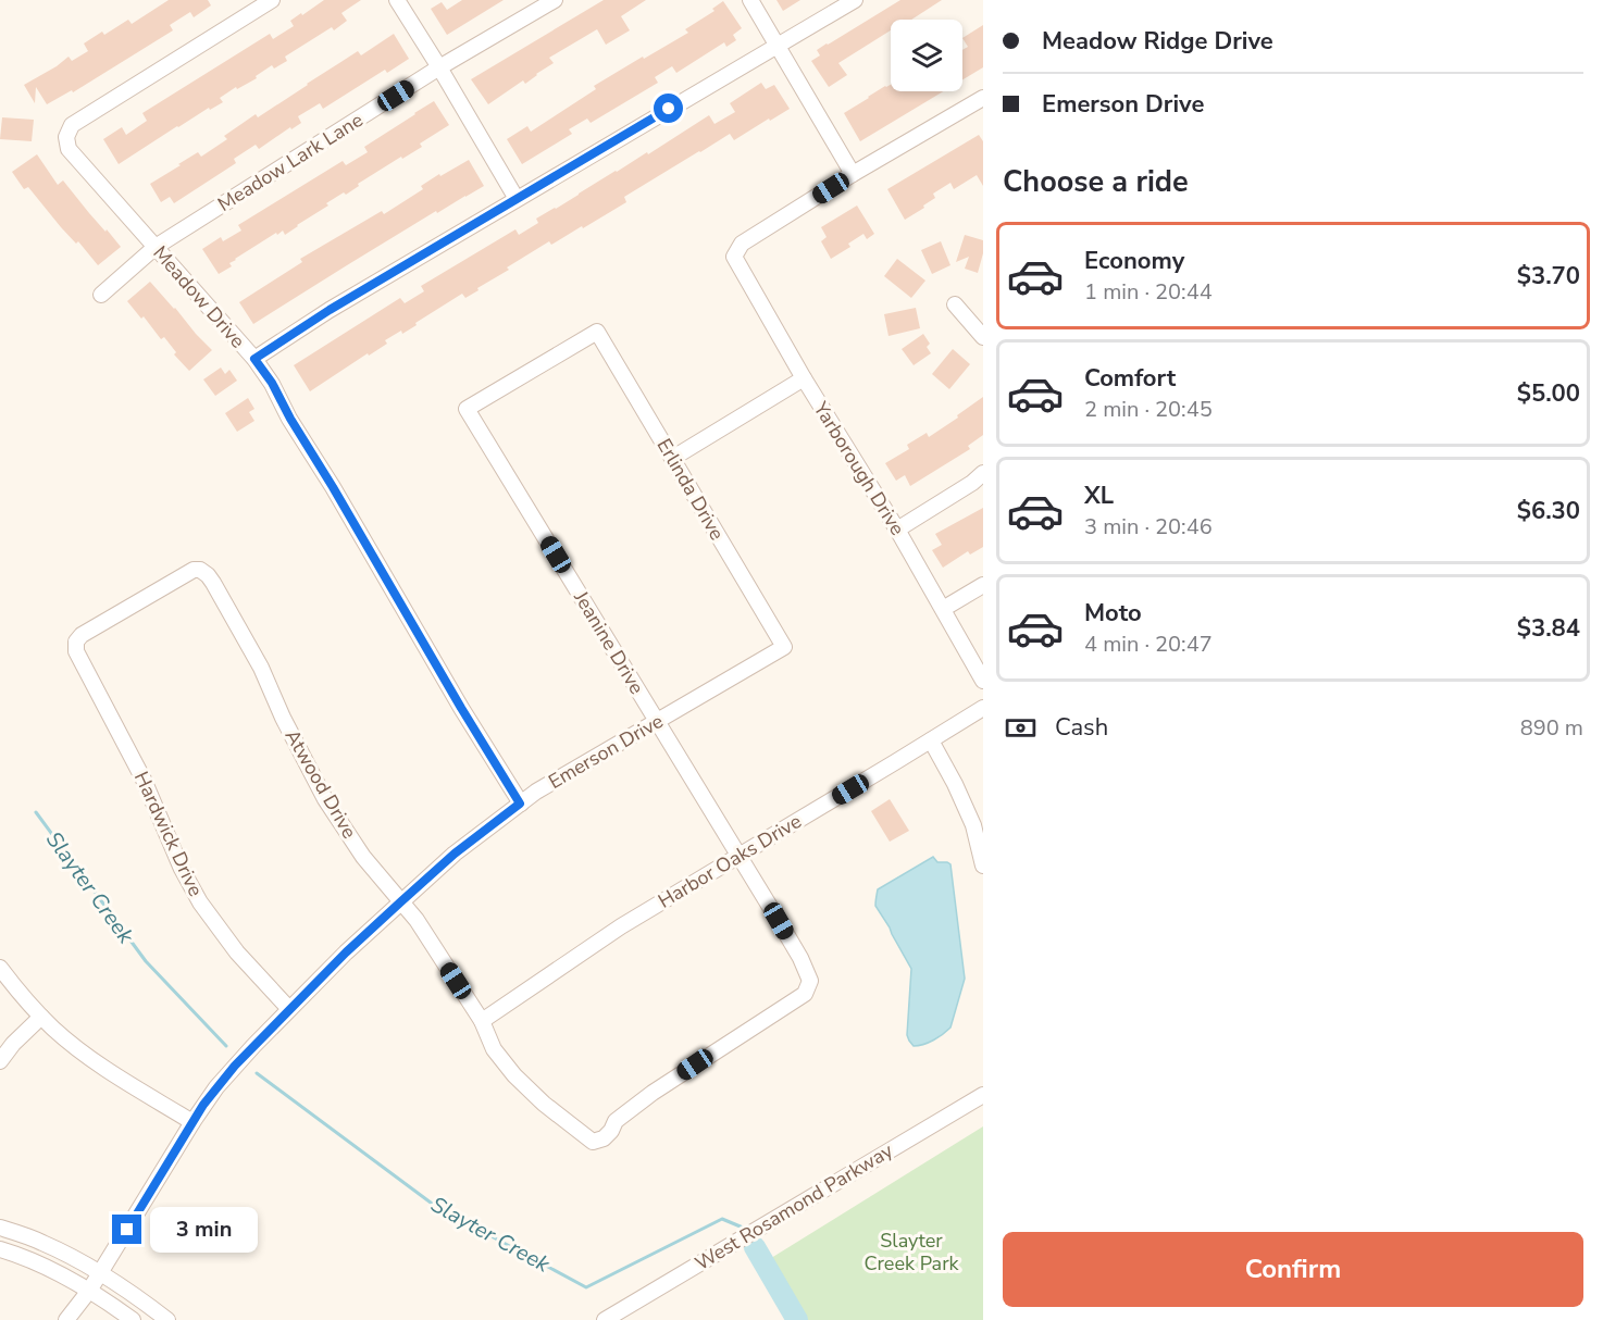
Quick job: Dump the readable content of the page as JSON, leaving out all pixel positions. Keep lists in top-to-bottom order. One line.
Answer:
{"streets":{"street":["Meadow Lark Lane","Meadow Drive","Yarborough Drive","Erlinda Drive","Jeanine Drive","Emerson Drive","Atwood Drive","Hardwick Drive","Harbor Oaks Drive","West Rosamond Parkway"]},"crossings":[["Meadow Lark Lane","Meadow Drive"],["Meadow Drive","Emerson Drive"],["Erlinda Drive","Jeanine Drive"],["Erlinda Drive","Emerson Drive"],["Jeanine Drive","Emerson Drive"],["Jeanine Drive","Atwood Drive"],["Jeanine Drive","Harbor Oaks Drive"],["Emerson Drive","Atwood Drive"],["Emerson Drive","Hardwick Drive"],["Atwood Drive","Hardwick Drive"],["Atwood Drive","Harbor Oaks Drive"]],"water":["Slayter Creek"],"parks":["Slayter Creek Park"],"page":{"banner":["Meadow Ridge Drive","Emerson Drive"],"heading":"Choose a ride","list":[{"name":"Economy","note":"1 min · 20:44","value":"$3.70"},{"name":"Comfort","note":"2 min · 20:45","value":"$5.00"},{"name":"XL","note":"3 min · 20:46","value":"$6.30"},{"name":"Moto","note":"4 min · 20:47","value":"$3.84"}],"pay":["Cash","890 m"],"bubble":"3 min","buttons":"Confirm"}}
